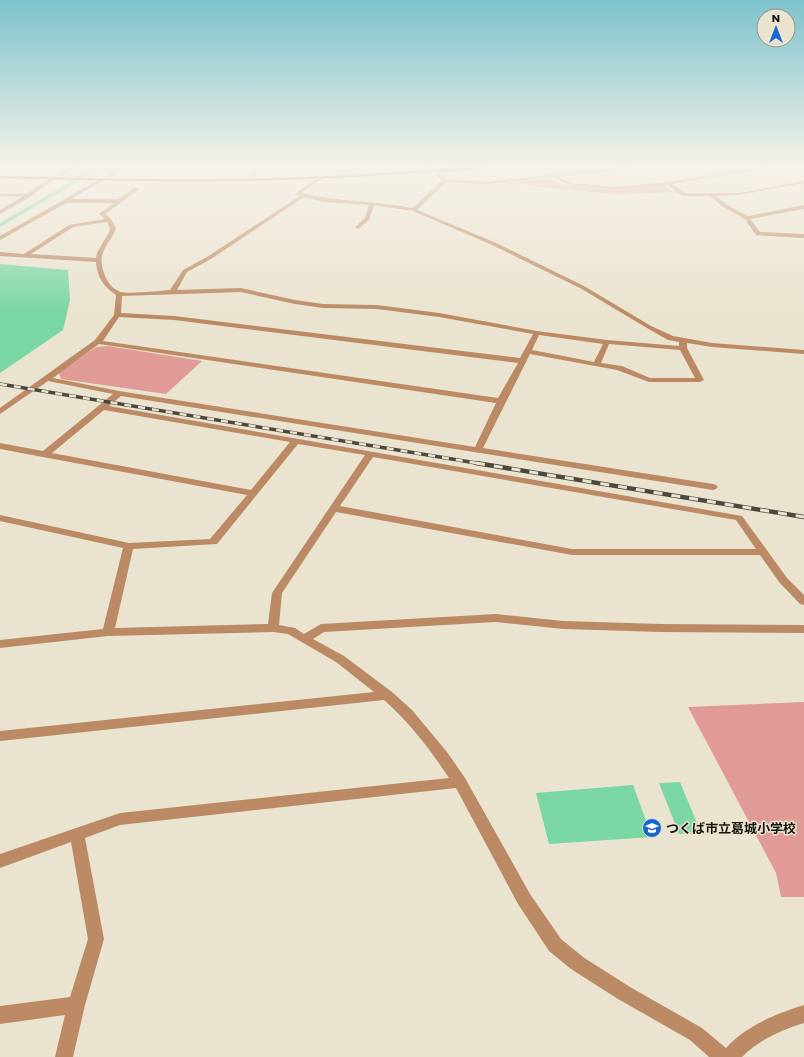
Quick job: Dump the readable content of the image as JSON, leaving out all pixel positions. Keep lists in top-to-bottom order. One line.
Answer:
{"places":{"school or university":["つくば市立葛城小学校"]},"north":"top"}
